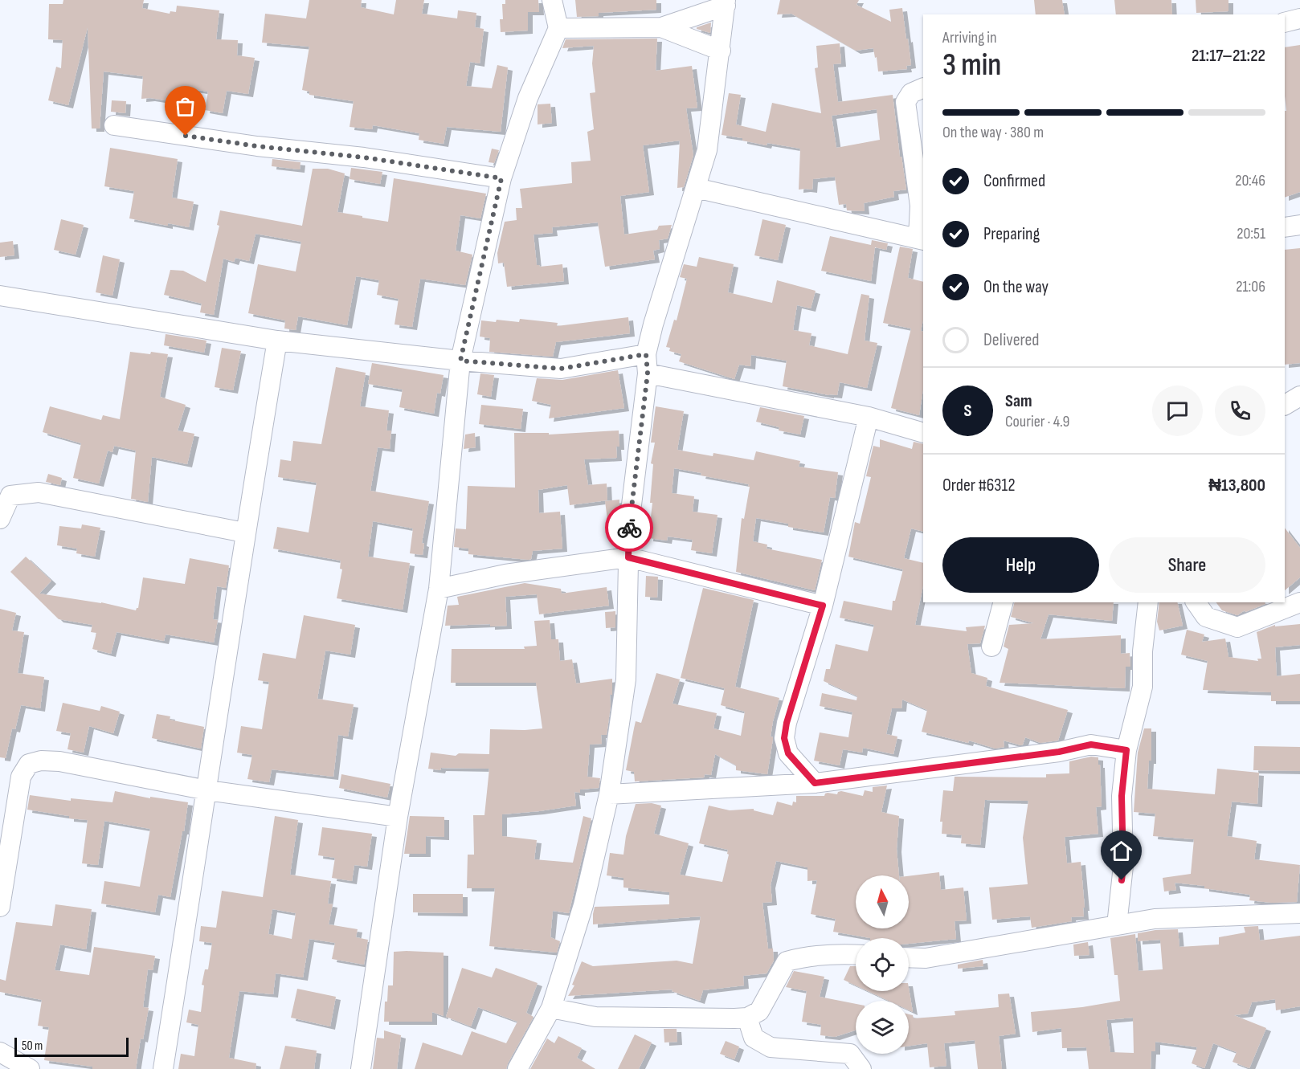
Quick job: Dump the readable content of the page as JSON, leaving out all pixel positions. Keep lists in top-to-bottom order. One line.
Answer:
{"scale_bar":"50 m","north":"top","page":{"heading":["3 min","Arriving in","21:17–21:22"],"panel":["Sam","Courier · 4.9","Order #6312","₦13,800"],"bar":"On the way · 380 m","list":[["Confirmed","20:46"],["Preparing","20:51"],["On the way","21:06"],"Delivered"],"round":"S","buttons":["Help","Share"],"scale":"50 m"}}
